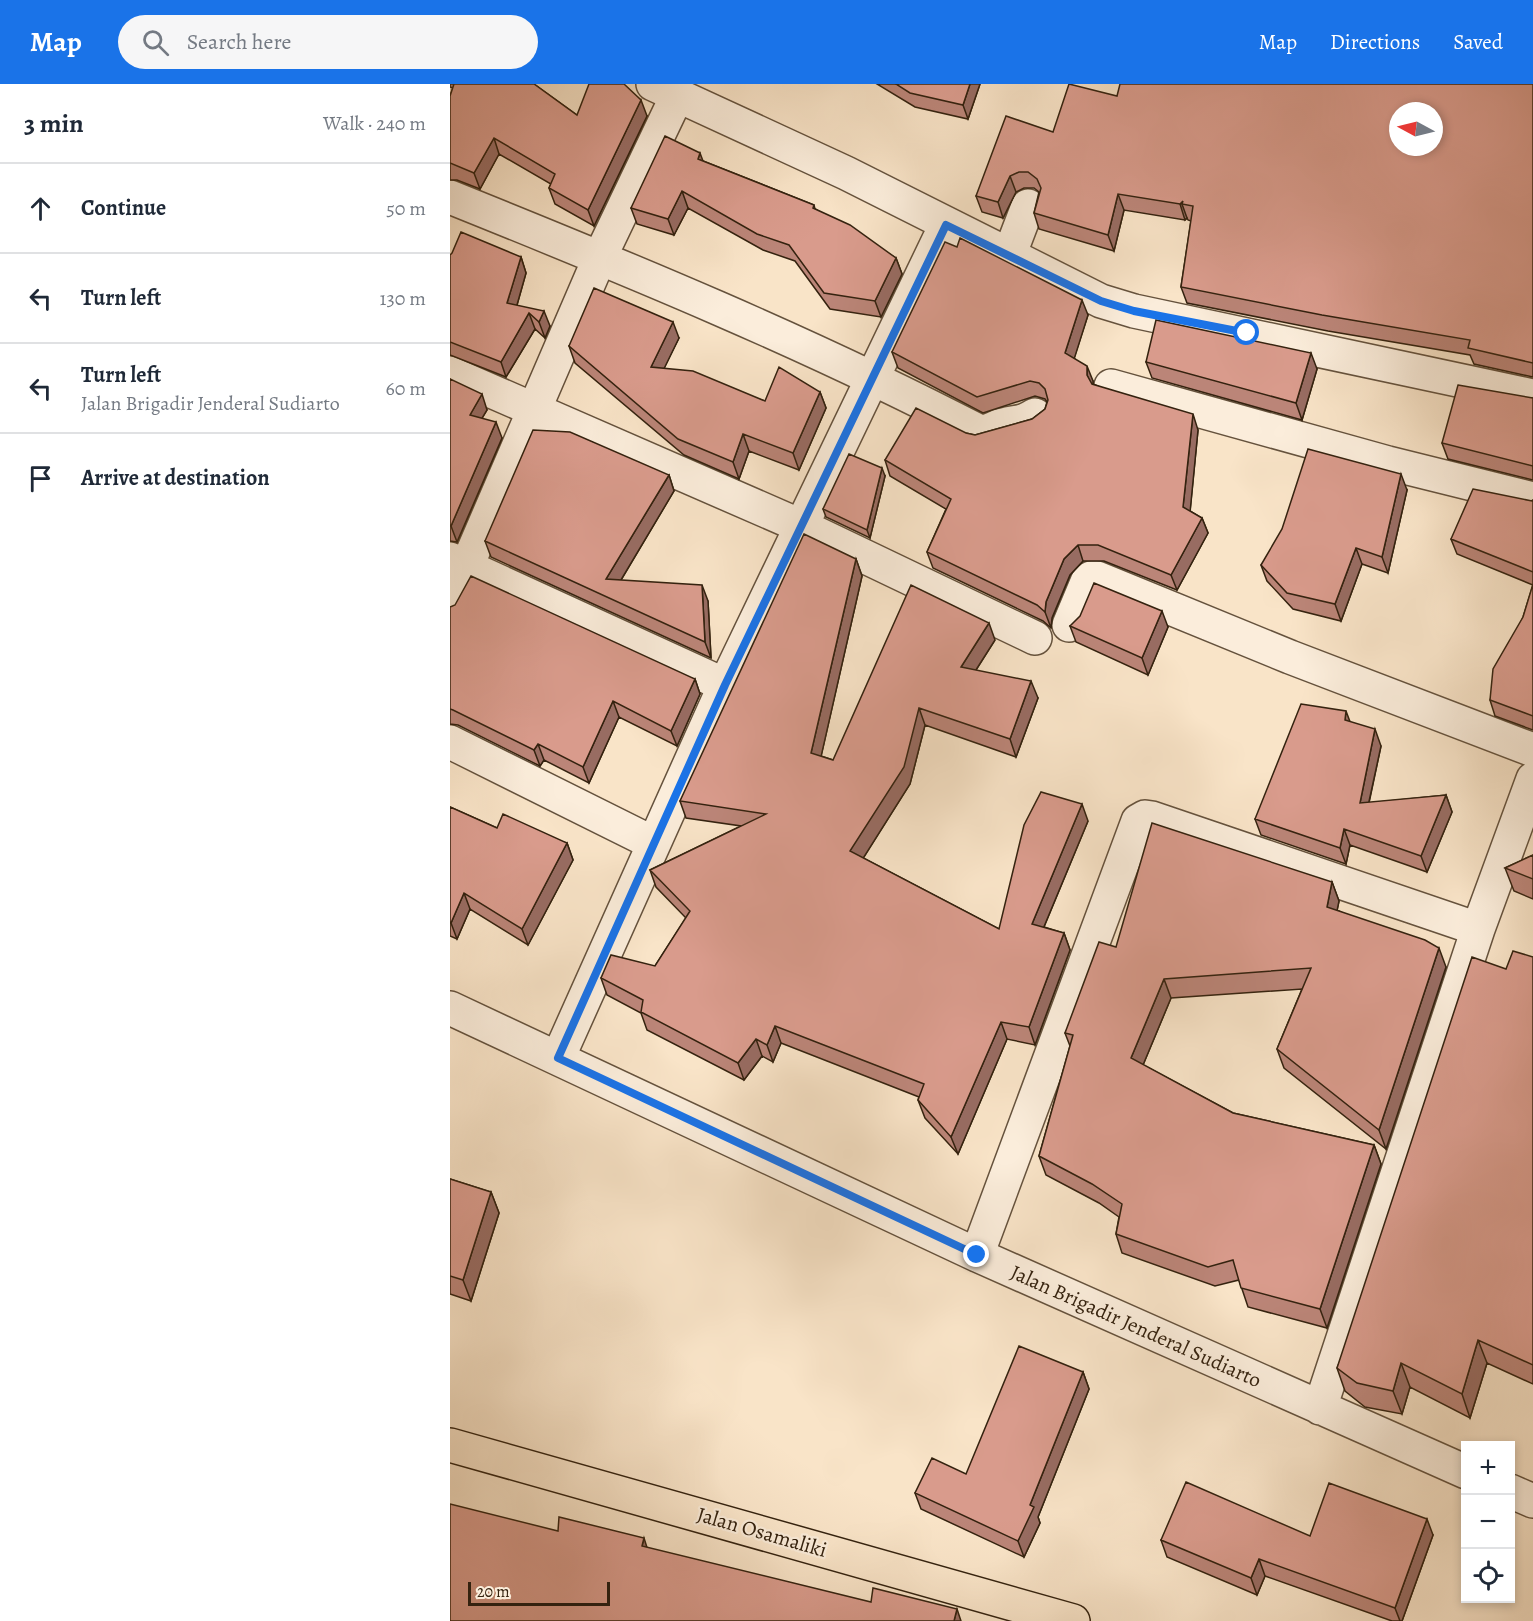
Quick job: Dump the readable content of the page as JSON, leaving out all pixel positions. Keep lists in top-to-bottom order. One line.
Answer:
{"streets":{"main road":["Jalan Osamaliki"],"street":["Jalan Brigadir Jenderal Sudiarto"]},"scale_bar":"20 m","north":"left","page":{"header":"Map","search":"Search here","nav":["Map","Directions","Saved"],"heading":["3 min","Walk · 240 m"],"list":[["Continue","50 m"],["Turn left","130 m"],["Turn left","Jalan Brigadir Jenderal Sudiarto","60 m"],"Arrive at destination"],"map_buttons":["+","−"],"scale":"20 m"}}
